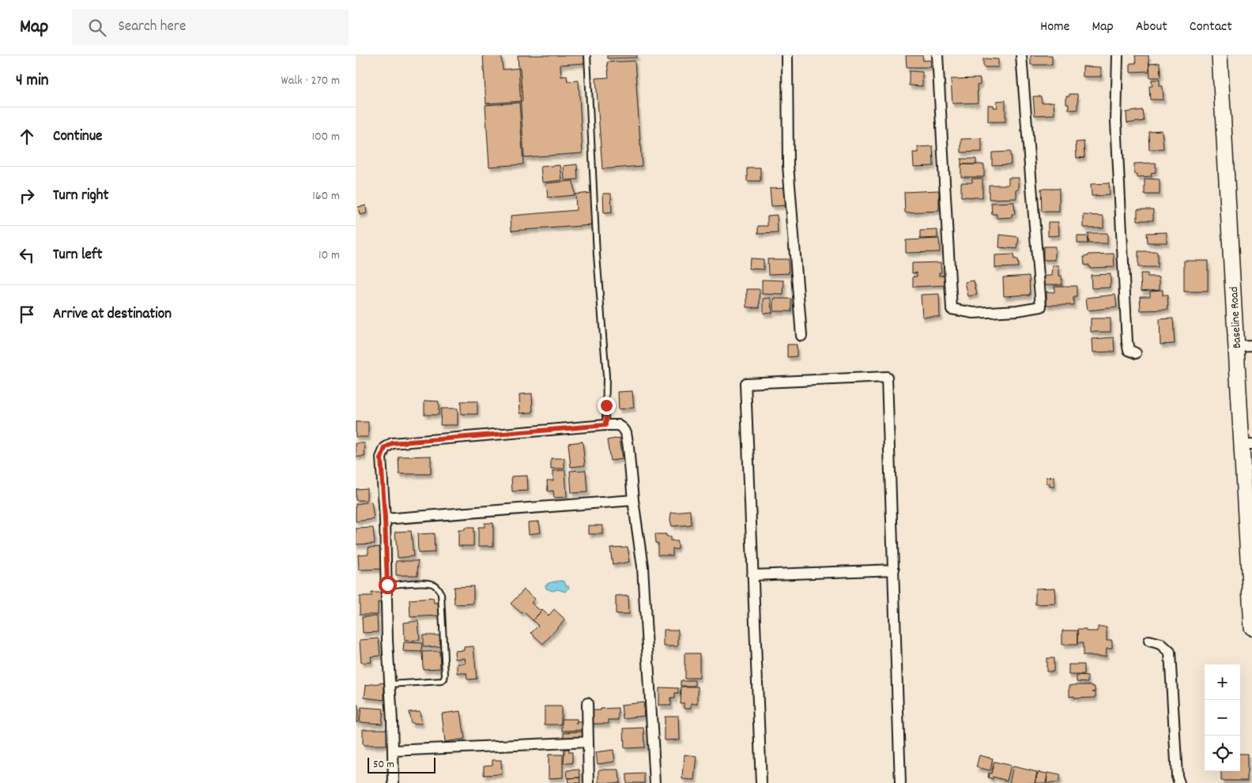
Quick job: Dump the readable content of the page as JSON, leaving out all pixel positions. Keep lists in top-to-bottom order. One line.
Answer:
{"streets":{"main road":["Baseline Road"]},"scale_bar":"50 m","page":{"header":"Map","search":"Search here","nav":["Home","Map","About","Contact"],"heading":["4 min","Walk · 270 m"],"list":[["Continue","100 m"],["Turn right","160 m"],["Turn left","10 m"],"Arrive at destination"],"map_buttons":["+","−"],"scale":"50 m"}}
